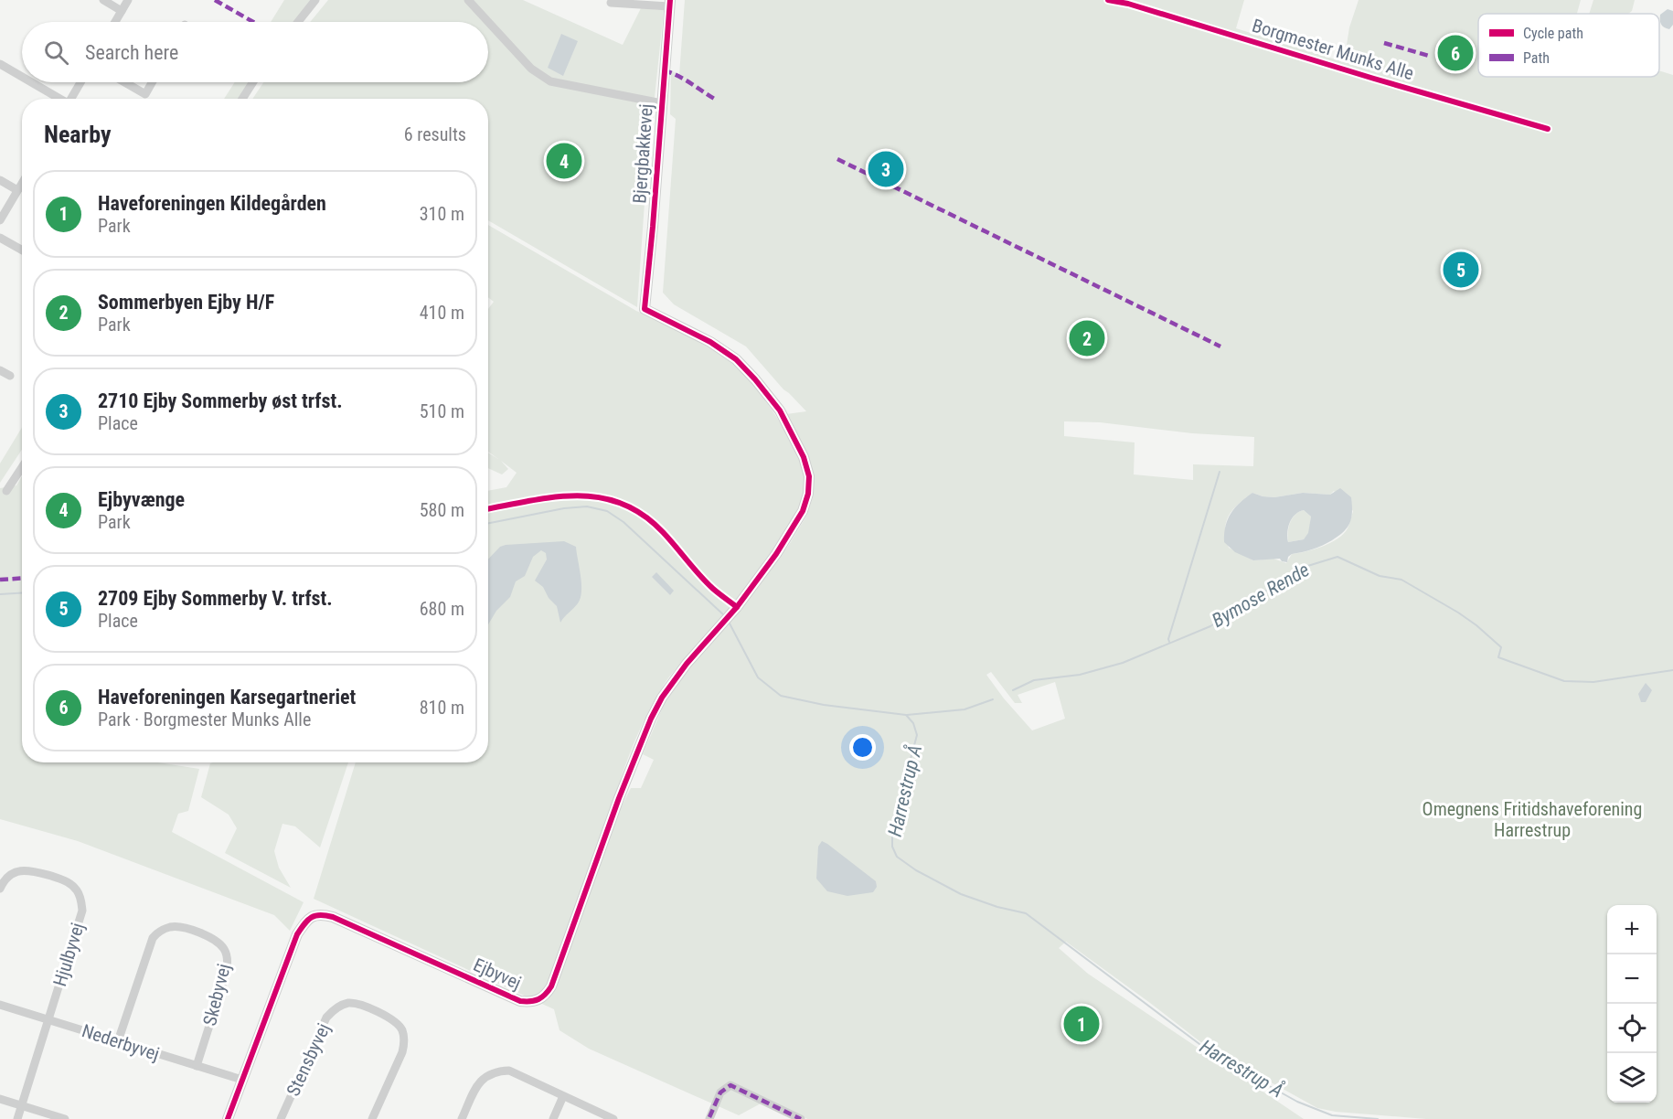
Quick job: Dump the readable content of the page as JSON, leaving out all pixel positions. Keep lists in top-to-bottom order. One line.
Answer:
{"streets":{"street":["Borgmester Munks Alle","Bjergbakkevej","Hjulbyvej","Ejbyvej","Skebyvej","Nederbyvej","Stensbyvej"]},"crossings":[["Bjergbakkevej","Ejbyvej"],["Hjulbyvej","Nederbyvej"],["Ejbyvej","Nederbyvej"],["Skebyvej","Nederbyvej"]],"water":["Bymose Rende","Harrestrup Å"],"parks":["Omegnens Fritidshaveforening Harrestrup"],"legend":["Cycle path","Path"],"page":{"search":"Search here","pins":["6","4","3","5","2","1"],"heading":["Nearby","6 results"],"list":[{"mark":"1","name":"Haveforeningen Kildegården","note":"Park","value":"310 m"},{"mark":"2","name":"Sommerbyen Ejby H/F","note":"Park","value":"410 m"},{"mark":"3","name":"2710 Ejby Sommerby øst trfst.","note":"Place","value":"510 m"},{"mark":"4","name":"Ejbyvænge","note":"Park","value":"580 m"},{"mark":"5","name":"2709 Ejby Sommerby V. trfst.","note":"Place","value":"680 m"},{"mark":"6","name":"Haveforeningen Karsegartneriet","note":"Park · Borgmester Munks Alle","value":"810 m"}],"map_buttons":["+","−"]}}
